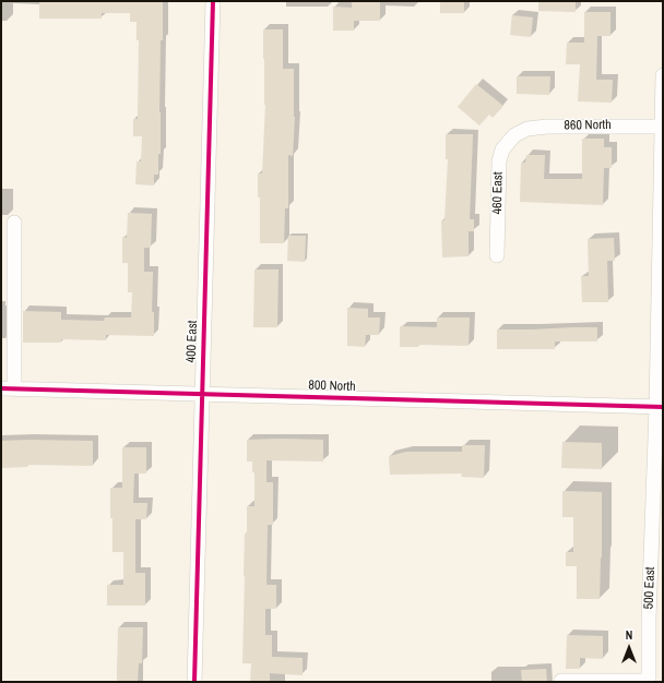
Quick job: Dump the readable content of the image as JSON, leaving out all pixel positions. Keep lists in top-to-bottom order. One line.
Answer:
{"streets":{"street":["860 North","460 East","400 East","800 North","500 East"]},"crossings":[["860 North","460 East"],["860 North","500 East"],["400 East","800 North"],["800 North","500 East"]],"north":"top"}
